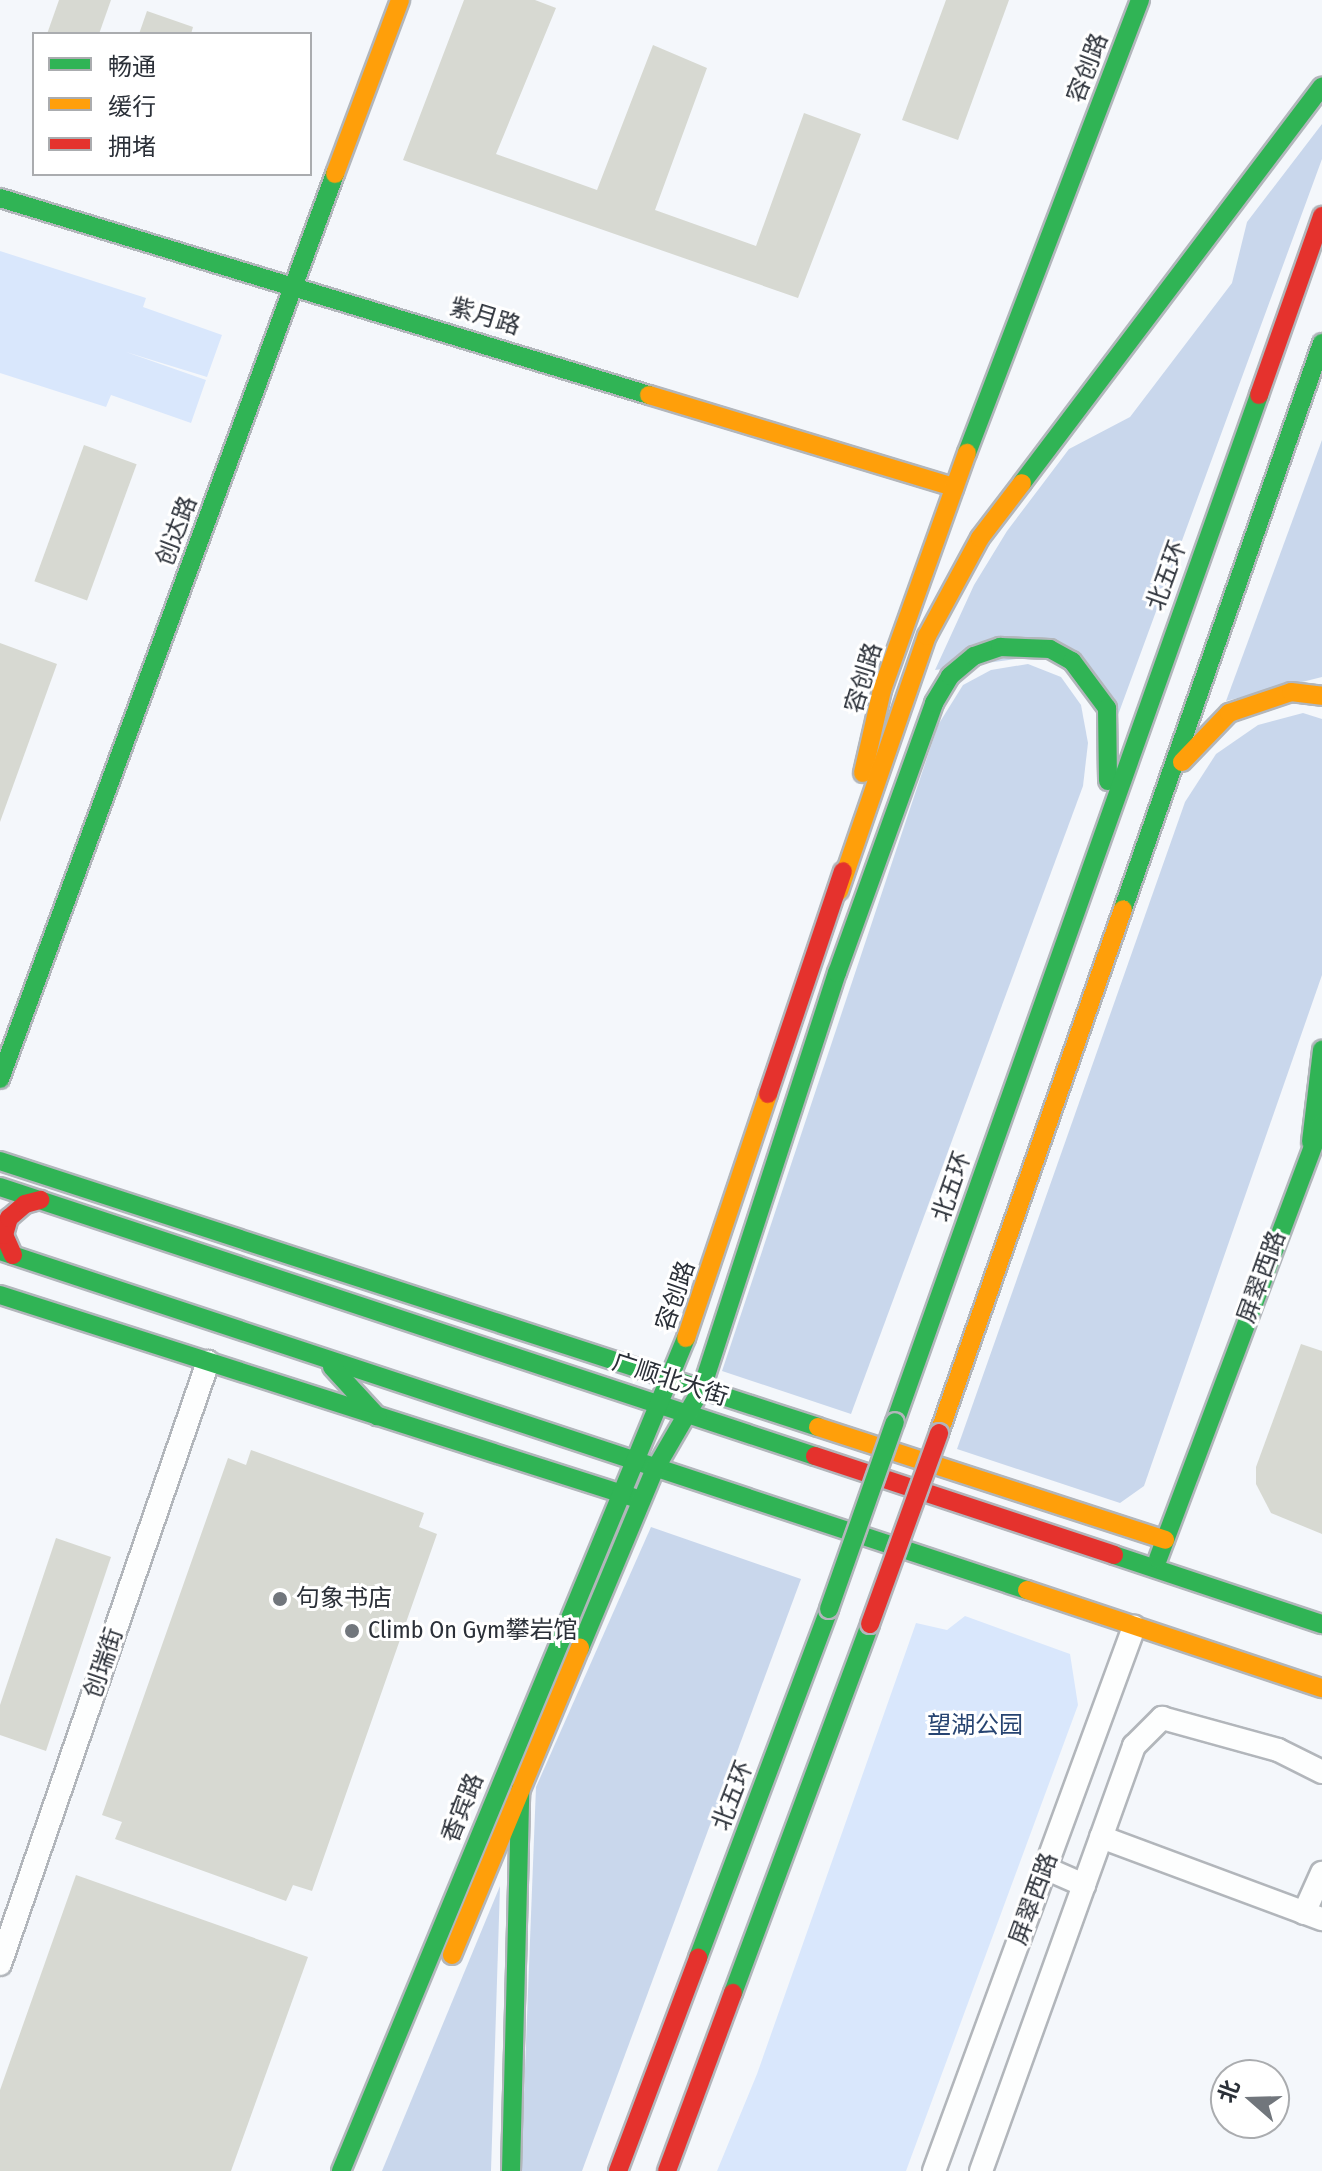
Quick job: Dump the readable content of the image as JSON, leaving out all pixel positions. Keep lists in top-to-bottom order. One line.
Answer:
{"streets":{"main road":["容创路","紫月路","创达路","北五环","屏翠西路","广顺北大街","香宾路"],"street":["创瑞街"]},"crossings":[["容创路","紫月路"],["容创路","广顺北大街"],["容创路","香宾路"],["紫月路","创达路"],["北五环","香宾路"],["屏翠西路","广顺北大街"],["广顺北大街","香宾路"]],"parks":["望湖公园"],"places":["句象书店","Climb On Gym攀岩馆"],"legend":["畅通","缓行","拥堵"],"north":"left"}
